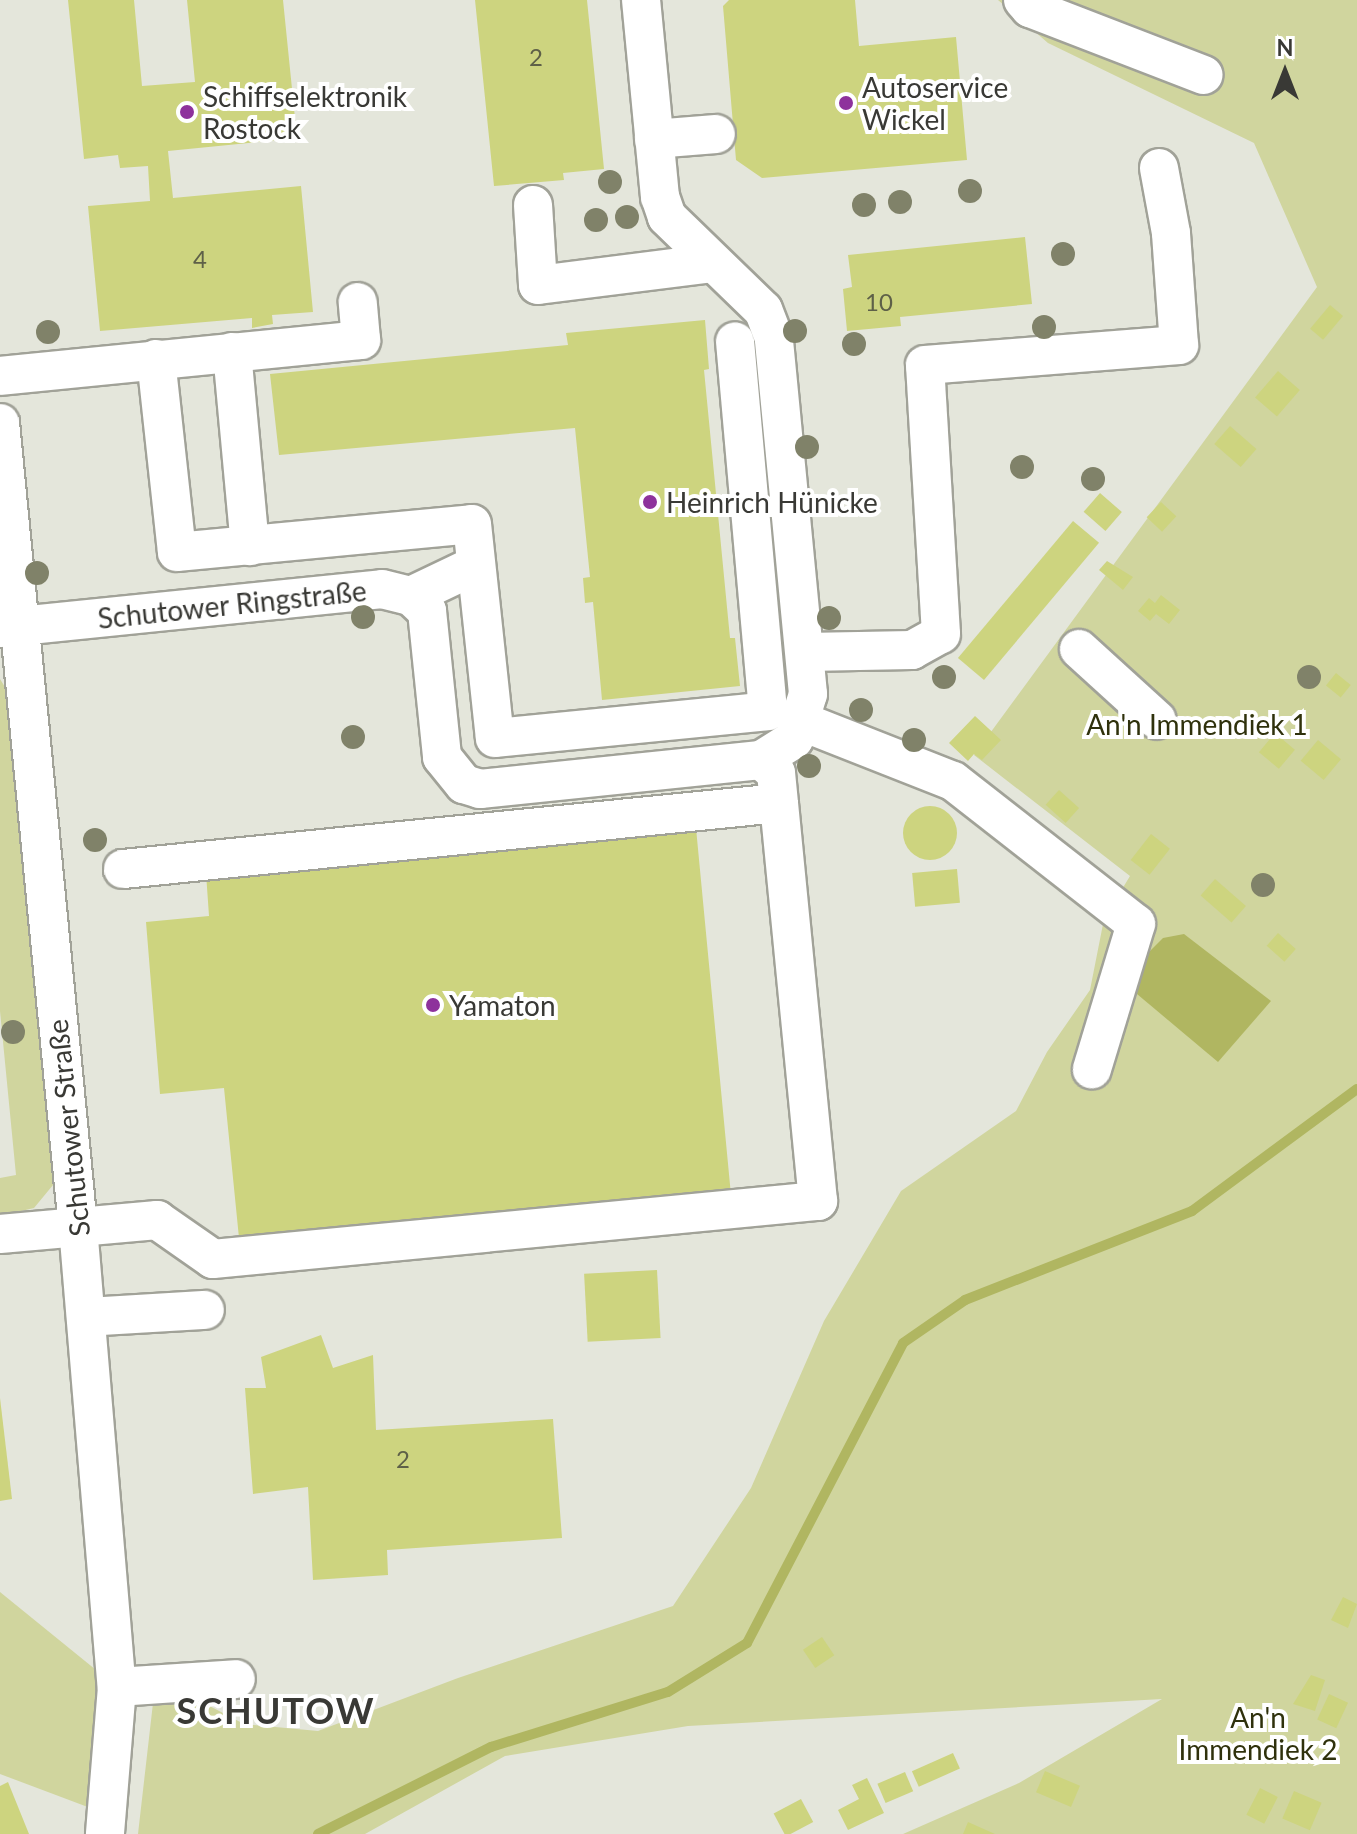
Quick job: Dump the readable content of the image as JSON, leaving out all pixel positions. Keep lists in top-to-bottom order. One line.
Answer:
{"streets":{"street":["Schutower Ringstraße","Schutower Straße"]},"crossings":[["Schutower Ringstraße","Schutower Straße"]],"districts":["SCHUTOW"],"parks":["An'n Immendiek 1","An'n Immendiek 2"],"places":["Autoservice Wickel","Schiffselektronik Rostock","Heinrich Hünicke","Yamaton"],"house_numbers":["2","4","10","2"],"north":"top"}
